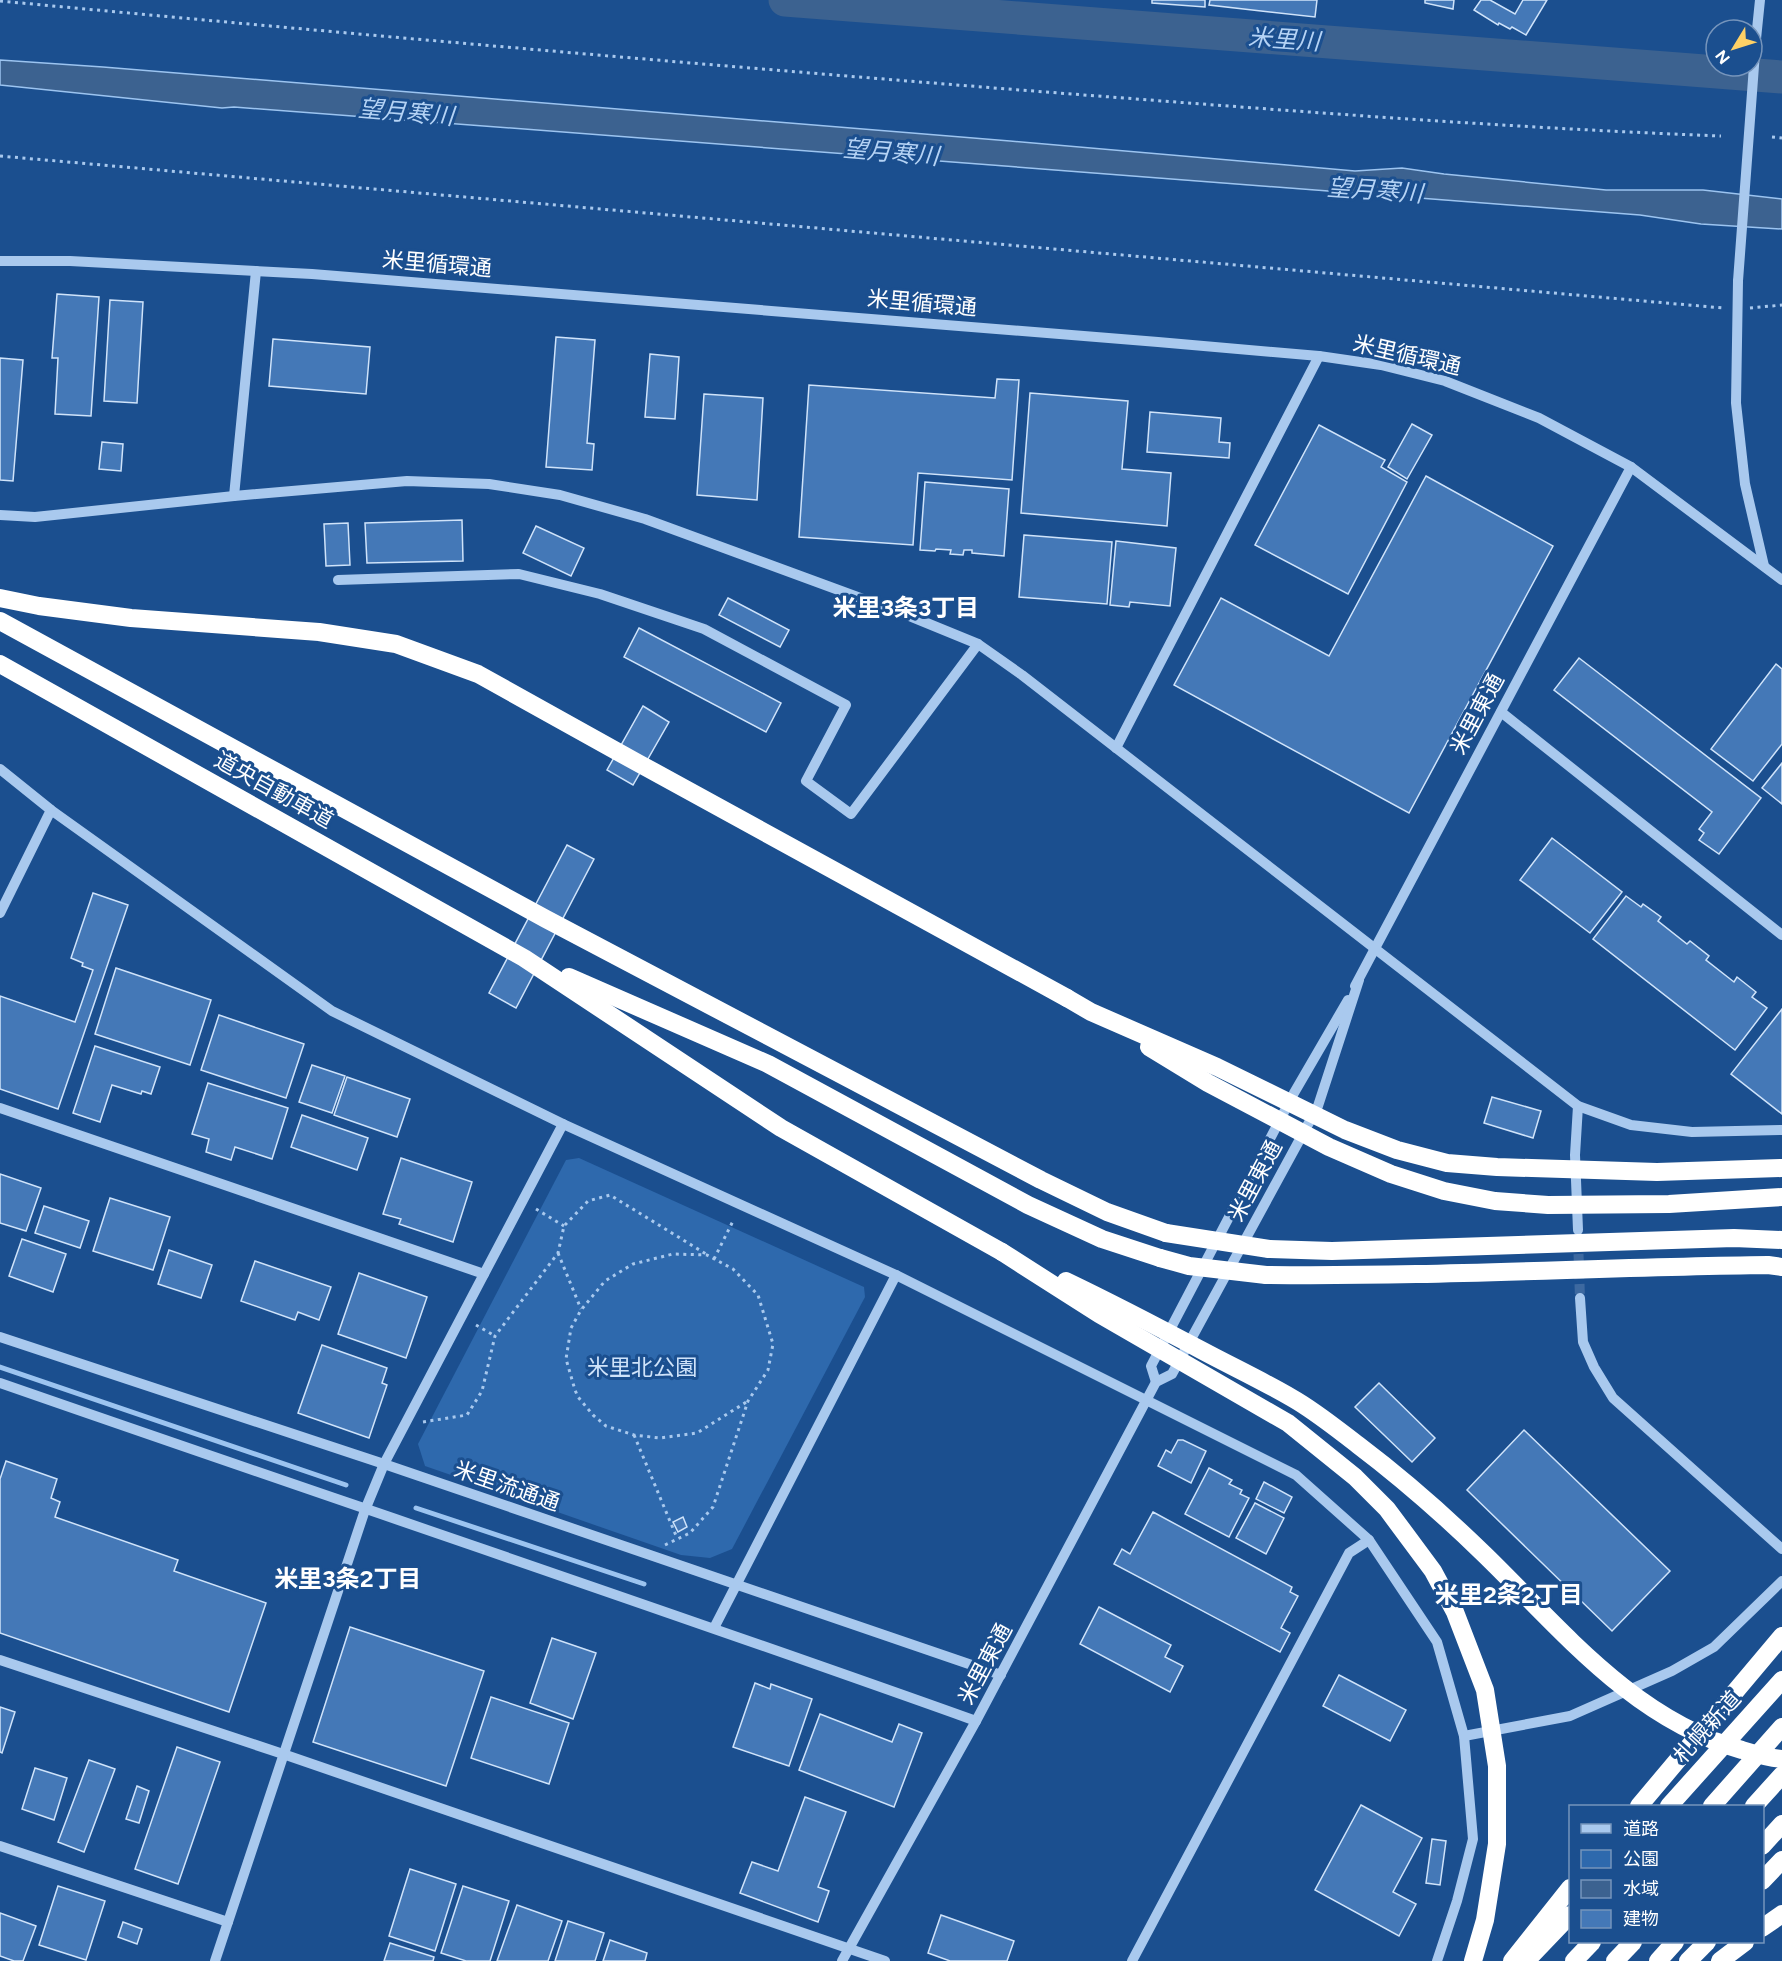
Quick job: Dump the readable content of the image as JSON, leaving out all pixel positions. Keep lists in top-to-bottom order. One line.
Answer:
{"streets":{"highway":["道央自動車道","札幌新道"],"street":["米里循環通","米里東通","米里流通通"]},"crossings":[["米里循環通","米里東通"],["米里東通","米里流通通"]],"districts":["米里3条3丁目","米里3条2丁目","米里2条2丁目"],"water":["米里川","望月寒川"],"parks":["米里北公園"],"legend":["道路","公園","水域","建物"],"north":"bottom left"}
